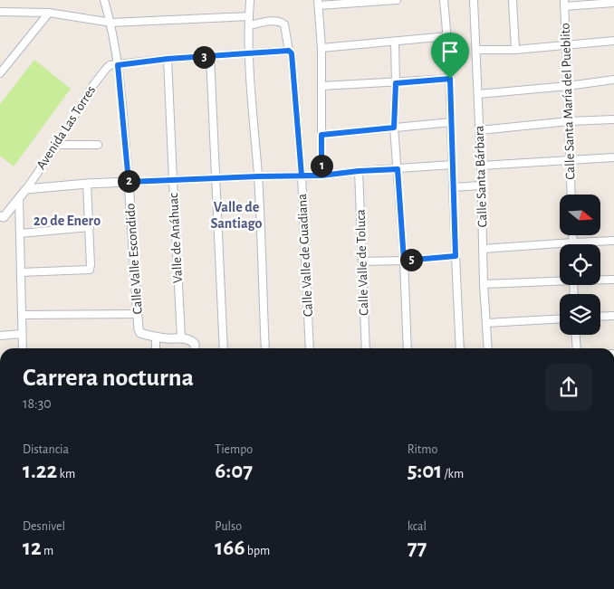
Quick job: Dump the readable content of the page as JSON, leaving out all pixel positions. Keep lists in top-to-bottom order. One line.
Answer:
{"streets":{"street":["Calle Santa María del Pueblito","Avenida Las Torres","Calle Santa Bárbara","Valle de Anáhuac","Calle Valle de Guadiana","Calle Valle Escondido","Calle Valle de Toluca"]},"crossings":[["Avenida Las Torres","Calle Valle Escondido"]],"districts":["Valle de Santiago","20 de Enero"],"north":"right","page":{"pins":["3","1","2","5"],"heading":["Carrera nocturna","18:30"],"stats":[["Distancia","1.22 km"],["Tiempo","6:07"],["Ritmo","5:01 /km"],["Desnivel","12 m"],["Pulso","166 bpm"],["kcal","77"]]}}
